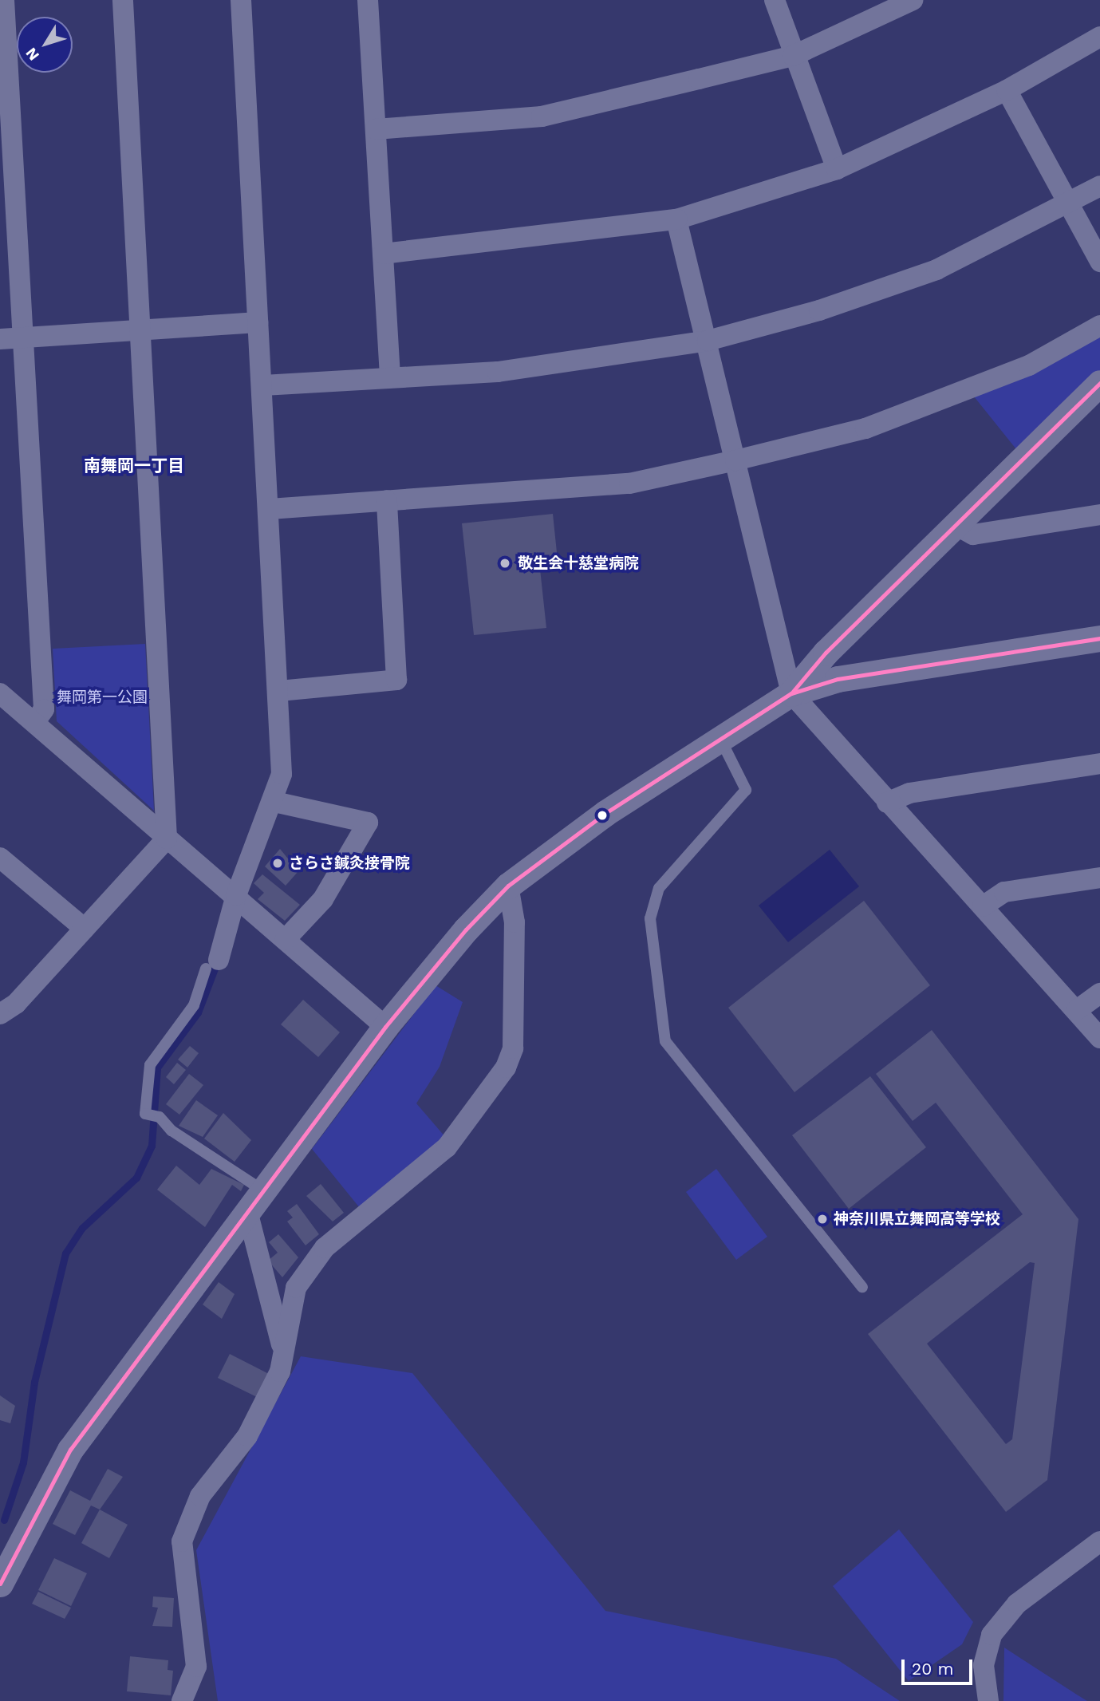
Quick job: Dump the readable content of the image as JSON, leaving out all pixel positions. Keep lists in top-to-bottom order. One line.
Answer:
{"districts":["南舞岡一丁目"],"parks":["舞岡第一公園"],"places":["敬生会十慈堂病院","さらさ鍼灸接骨院","神奈川県立舞岡高等学校"],"scale_bar":"20 m","north":"bottom left"}
